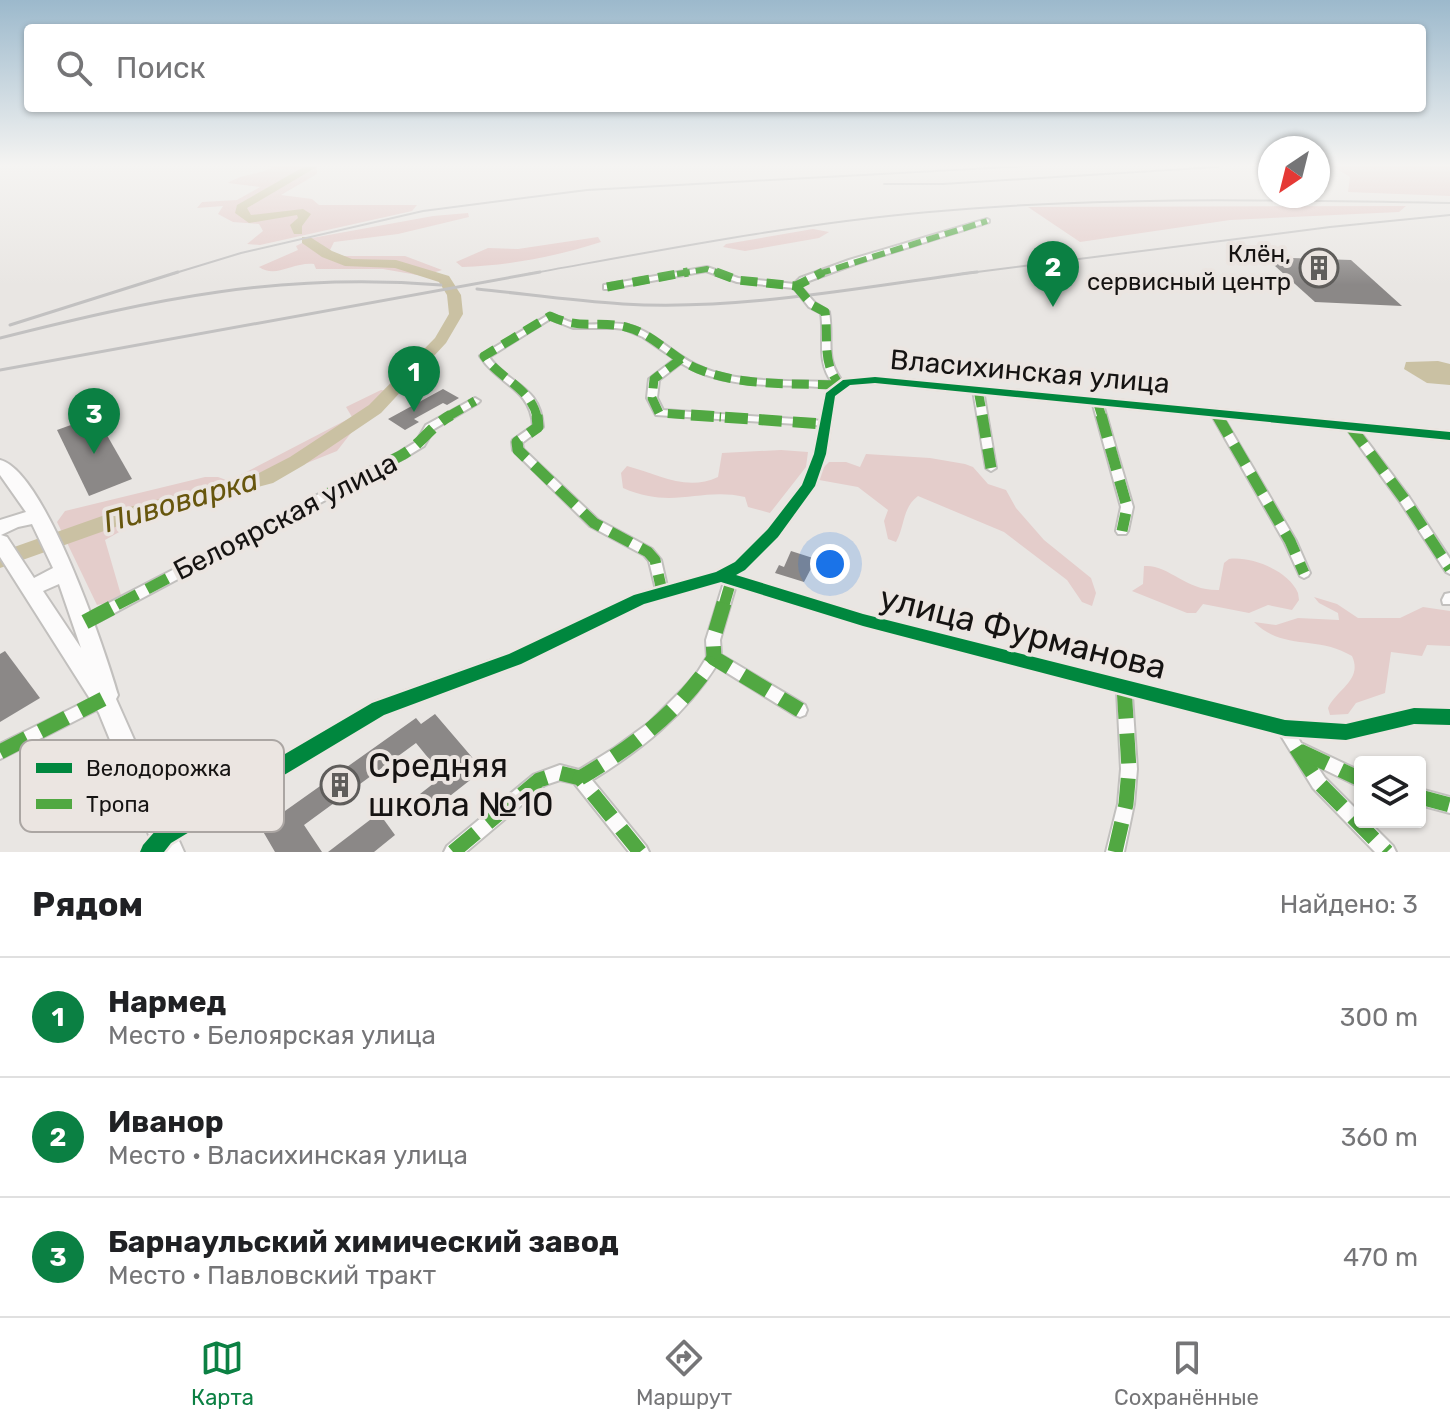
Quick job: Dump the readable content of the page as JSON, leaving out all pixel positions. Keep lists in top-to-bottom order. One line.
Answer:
{"streets":{"street":["Власихинская улица","Белоярская улица","улица Фурманова"]},"water":["Пивоварка"],"places":{"building":["Клён, сервисный центр","Средняя школа №10"]},"legend":["Велодорожка","Тропа"],"north":"bottom left","page":{"search":"Поиск","pins":["2","1","3"],"heading":["Рядом","Найдено: 3"],"list":[{"mark":"1","name":"Нармед","note":"Место · Белоярская улица","value":"300 m"},{"mark":"2","name":"Иванор","note":"Место · Власихинская улица","value":"360 m"},{"mark":"3","name":"Барнаульский химический завод","note":"Место · Павловский тракт","value":"470 m"}],"nav":["Карта","Маршрут","Сохранённые"]}}
